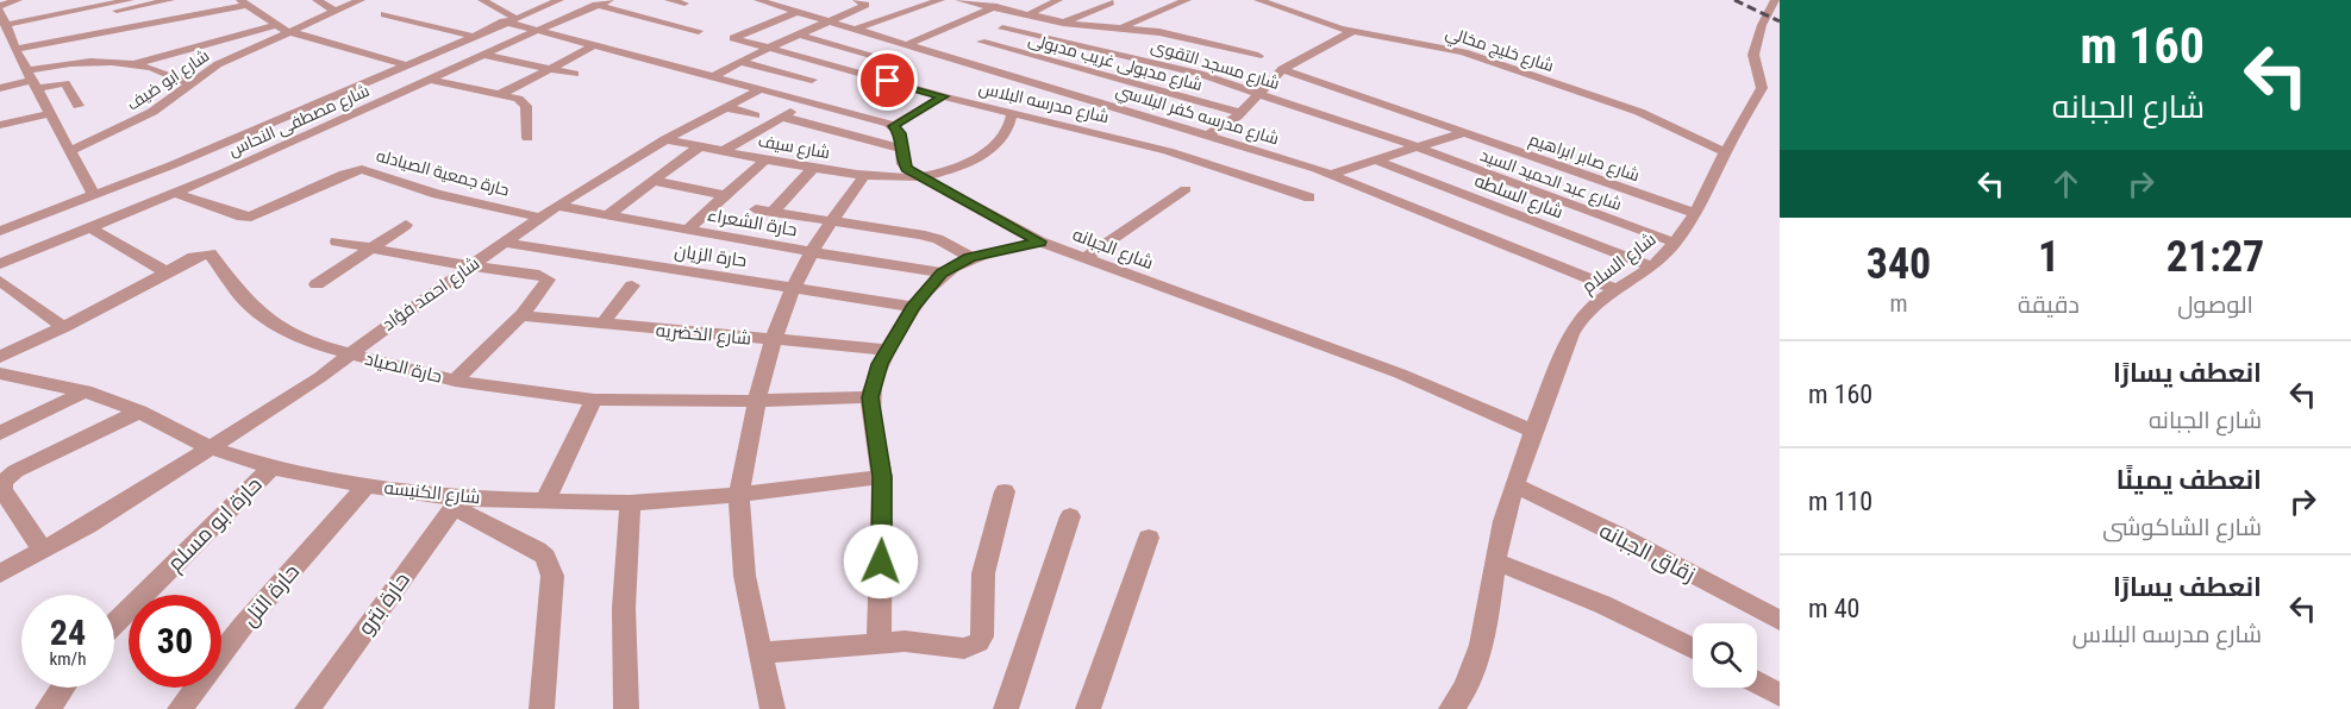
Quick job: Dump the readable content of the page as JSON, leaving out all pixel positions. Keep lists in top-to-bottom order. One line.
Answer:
{"streets":{"street":["شارع خليج مخالي","شارع مدبولى غريب مدبولى","شارع مسجد التقوى","شارع ابو ضيف","شارع مدرسه البلاس","شارع مدرسه كفر البلاسي","شارع مصطفى النحاس","شارع سيف","شارع صابر ابراهيم","حارة جمعية الصيادله","شارع عبد الحميد السيد","شارع السلطه","حارة الشعراء","شارع الجبانه","حارة الزيان","شارع السلام","شارع احمد فؤاد","شارع الخضريه","حارة الصياد","شارع الكنيسه","حارة ابو مسلم","زقاق الجبانه","حارة التل","حارة بترو"]},"crossings":[["شارع خليج مخالي","شارع السلام"],["شارع مدبولى غريب مدبولى","شارع مدرسه كفر البلاسي"],["شارع مسجد التقوى","شارع عبد الحميد السيد"],["شارع مدرسه البلاس","شارع مدرسه كفر البلاسي"],["شارع مدرسه كفر البلاسي","شارع السلام"],["شارع مصطفى النحاس","حارة جمعية الصيادله"],["شارع سيف","شارع الجبانه"],["شارع سيف","شارع احمد فؤاد"],["شارع صابر ابراهيم","شارع السلام"],["حارة جمعية الصيادله","شارع احمد فؤاد"],["شارع عبد الحميد السيد","شارع السلام"],["شارع السلطه","شارع السلام"],["حارة الشعراء","شارع احمد فؤاد"],["شارع الجبانه","شارع السلام"],["حارة الزيان","شارع احمد فؤاد"],["شارع السلام","زقاق الجبانه"],["شارع احمد فؤاد","حارة الصياد"],["شارع احمد فؤاد","شارع الكنيسه"],["شارع الكنيسه","حارة ابو مسلم"],["شارع الكنيسه","حارة التل"],["شارع الكنيسه","حارة بترو"]],"page":{"turn":["160 m","شارع الجبانه"],"eta":["21:27","الوصول","1","دقيقة","340","m"],"list":[{"name":"انعطف يسارًا","note":"شارع الجبانه","value":"160 m"},{"name":"انعطف يمينًا","note":"شارع الشاكوشى","value":"110 m"},{"name":"انعطف يسارًا","note":"شارع مدرسه البلاس","value":"40 m"}],"speed":"24 km/h","limit":"30"}}
